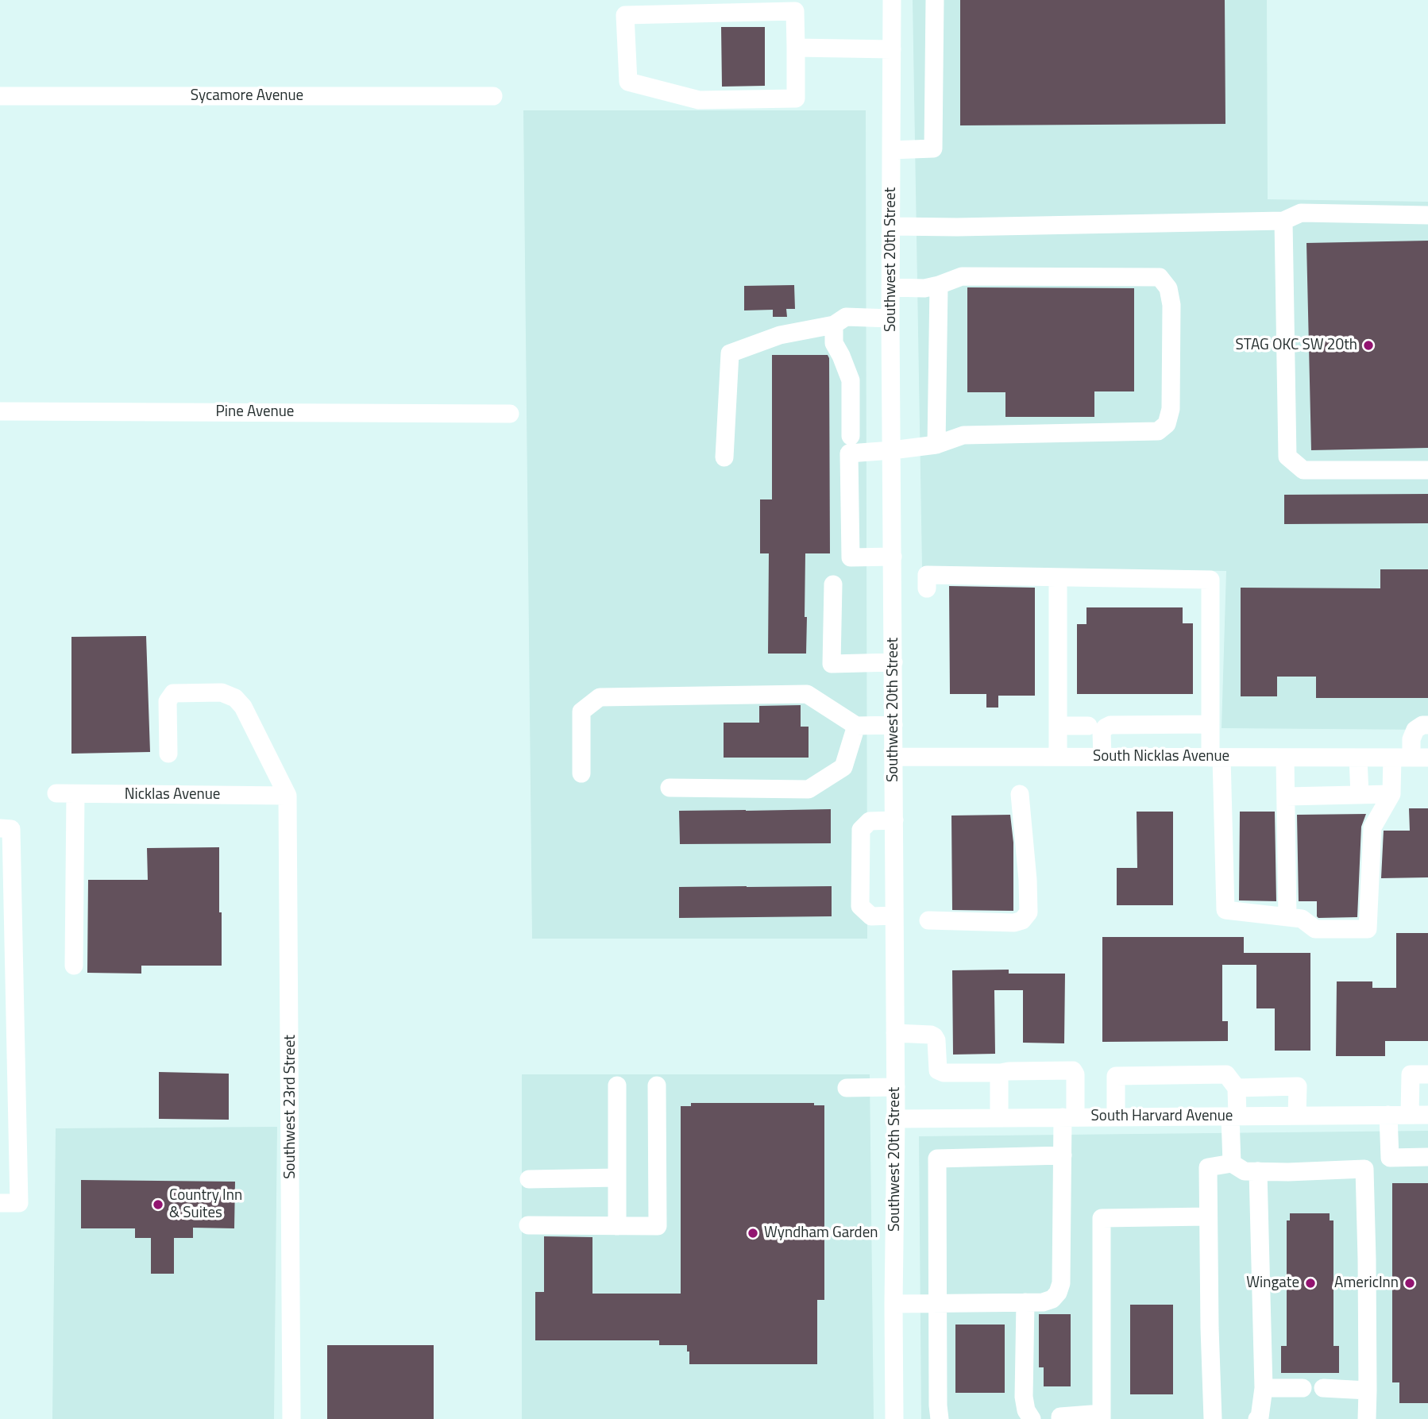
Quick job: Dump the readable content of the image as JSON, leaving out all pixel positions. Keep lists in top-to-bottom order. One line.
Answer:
{"streets":{"street":["Sycamore Avenue","Southwest 20th Street","Pine Avenue","South Nicklas Avenue","Nicklas Avenue","Southwest 23rd Street","South Harvard Avenue"]},"crossings":[["Southwest 20th Street","South Nicklas Avenue"],["Southwest 20th Street","South Harvard Avenue"],["Nicklas Avenue","Southwest 23rd Street"]],"places":["STAG OKC SW 20th","Country Inn & Suites","Wyndham Garden","Wingate","AmericInn"]}
